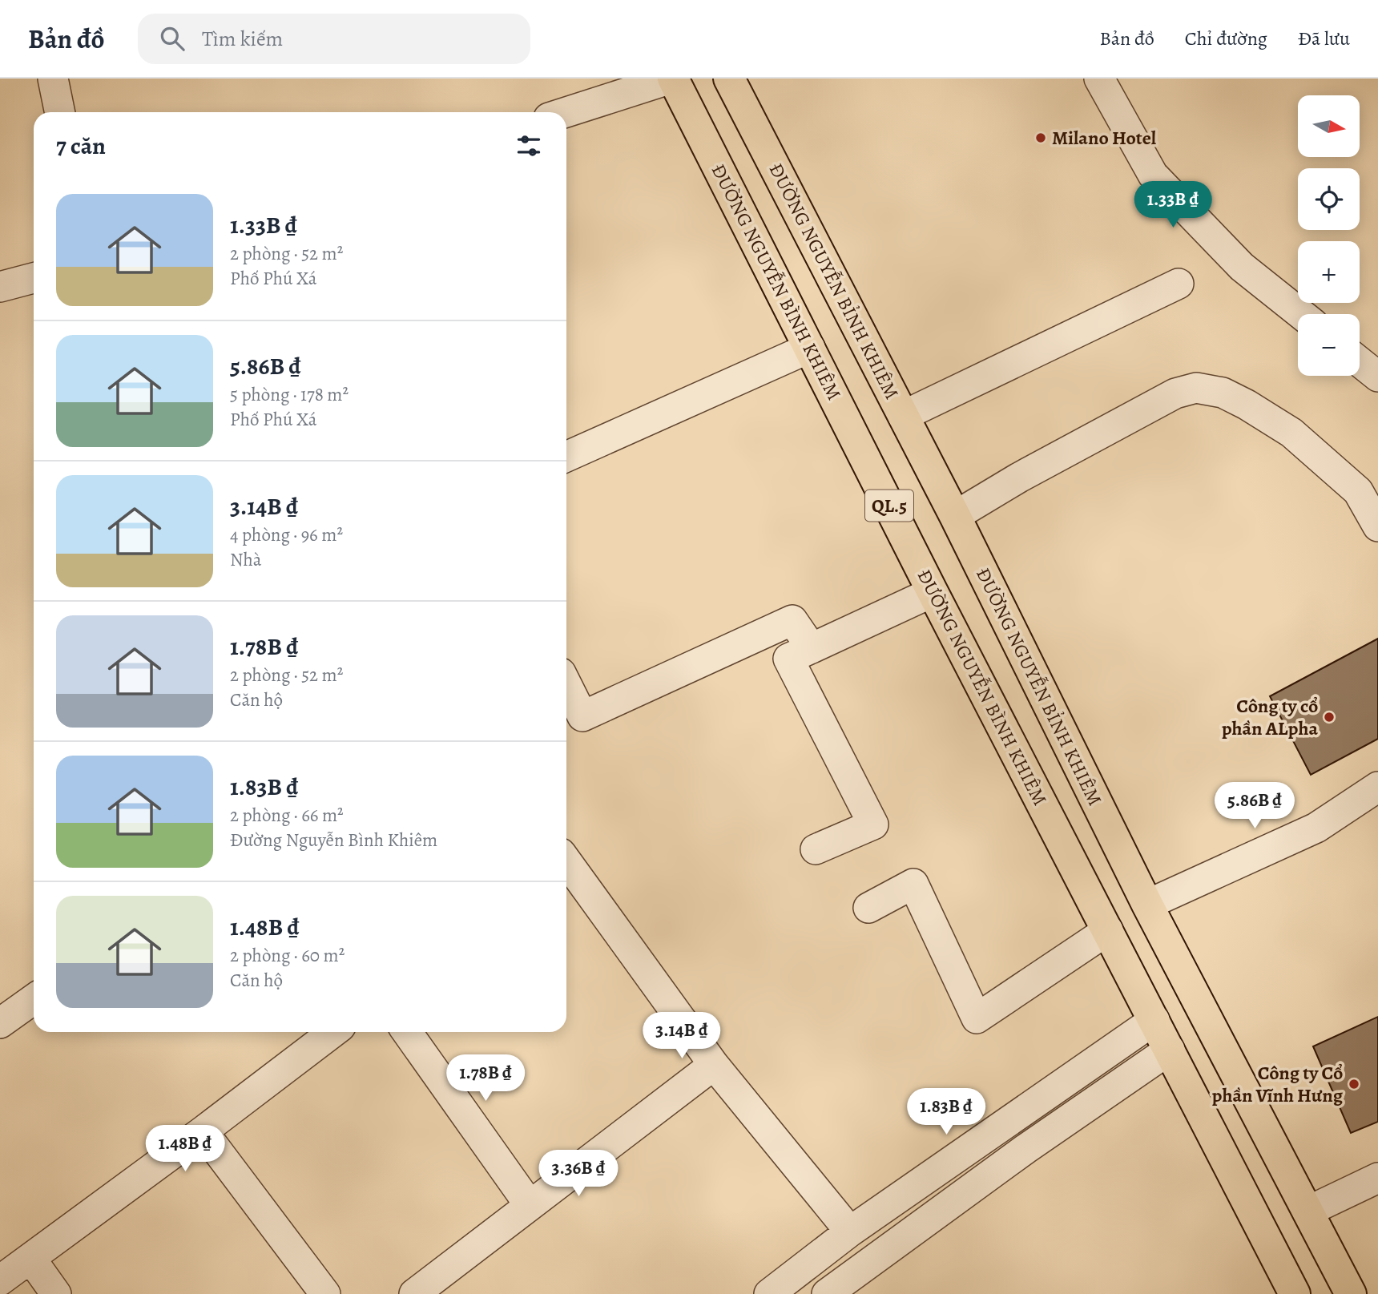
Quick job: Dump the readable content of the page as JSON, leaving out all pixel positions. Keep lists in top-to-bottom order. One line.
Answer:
{"streets":{"highway":["ĐƯỜNG NGUYỄN BỈNH KHIÊM","ĐƯỜNG NGUYỄN BÌNH KHIÊM","QL.5"]},"places":["Milano Hotel","Công ty cổ phần ALpha","Công ty Cổ phần Vĩnh Hưng"],"north":"right","page":{"header":"Bản đồ","search":"Tìm kiếm","nav":["Bản đồ","Chỉ đường","Đã lưu"],"map_buttons":["+","−"],"heading":"7 căn","list":[{"name":"1.33B ₫","note":"2 phòng · 52 m² · Phố Phú Xá"},{"name":"5.86B ₫","note":"5 phòng · 178 m² · Phố Phú Xá"},{"name":"3.14B ₫","note":"4 phòng · 96 m² · Nhà"},{"name":"1.78B ₫","note":"2 phòng · 52 m² · Căn hộ"},{"name":"1.83B ₫","note":"2 phòng · 66 m² · Đường Nguyễn Bình Khiêm"},{"name":"1.48B ₫","note":"2 phòng · 60 m² · Căn hộ"}],"price":["1.33B ₫","5.86B ₫","3.14B ₫","1.78B ₫","1.83B ₫","1.48B ₫","3.36B ₫"]}}
